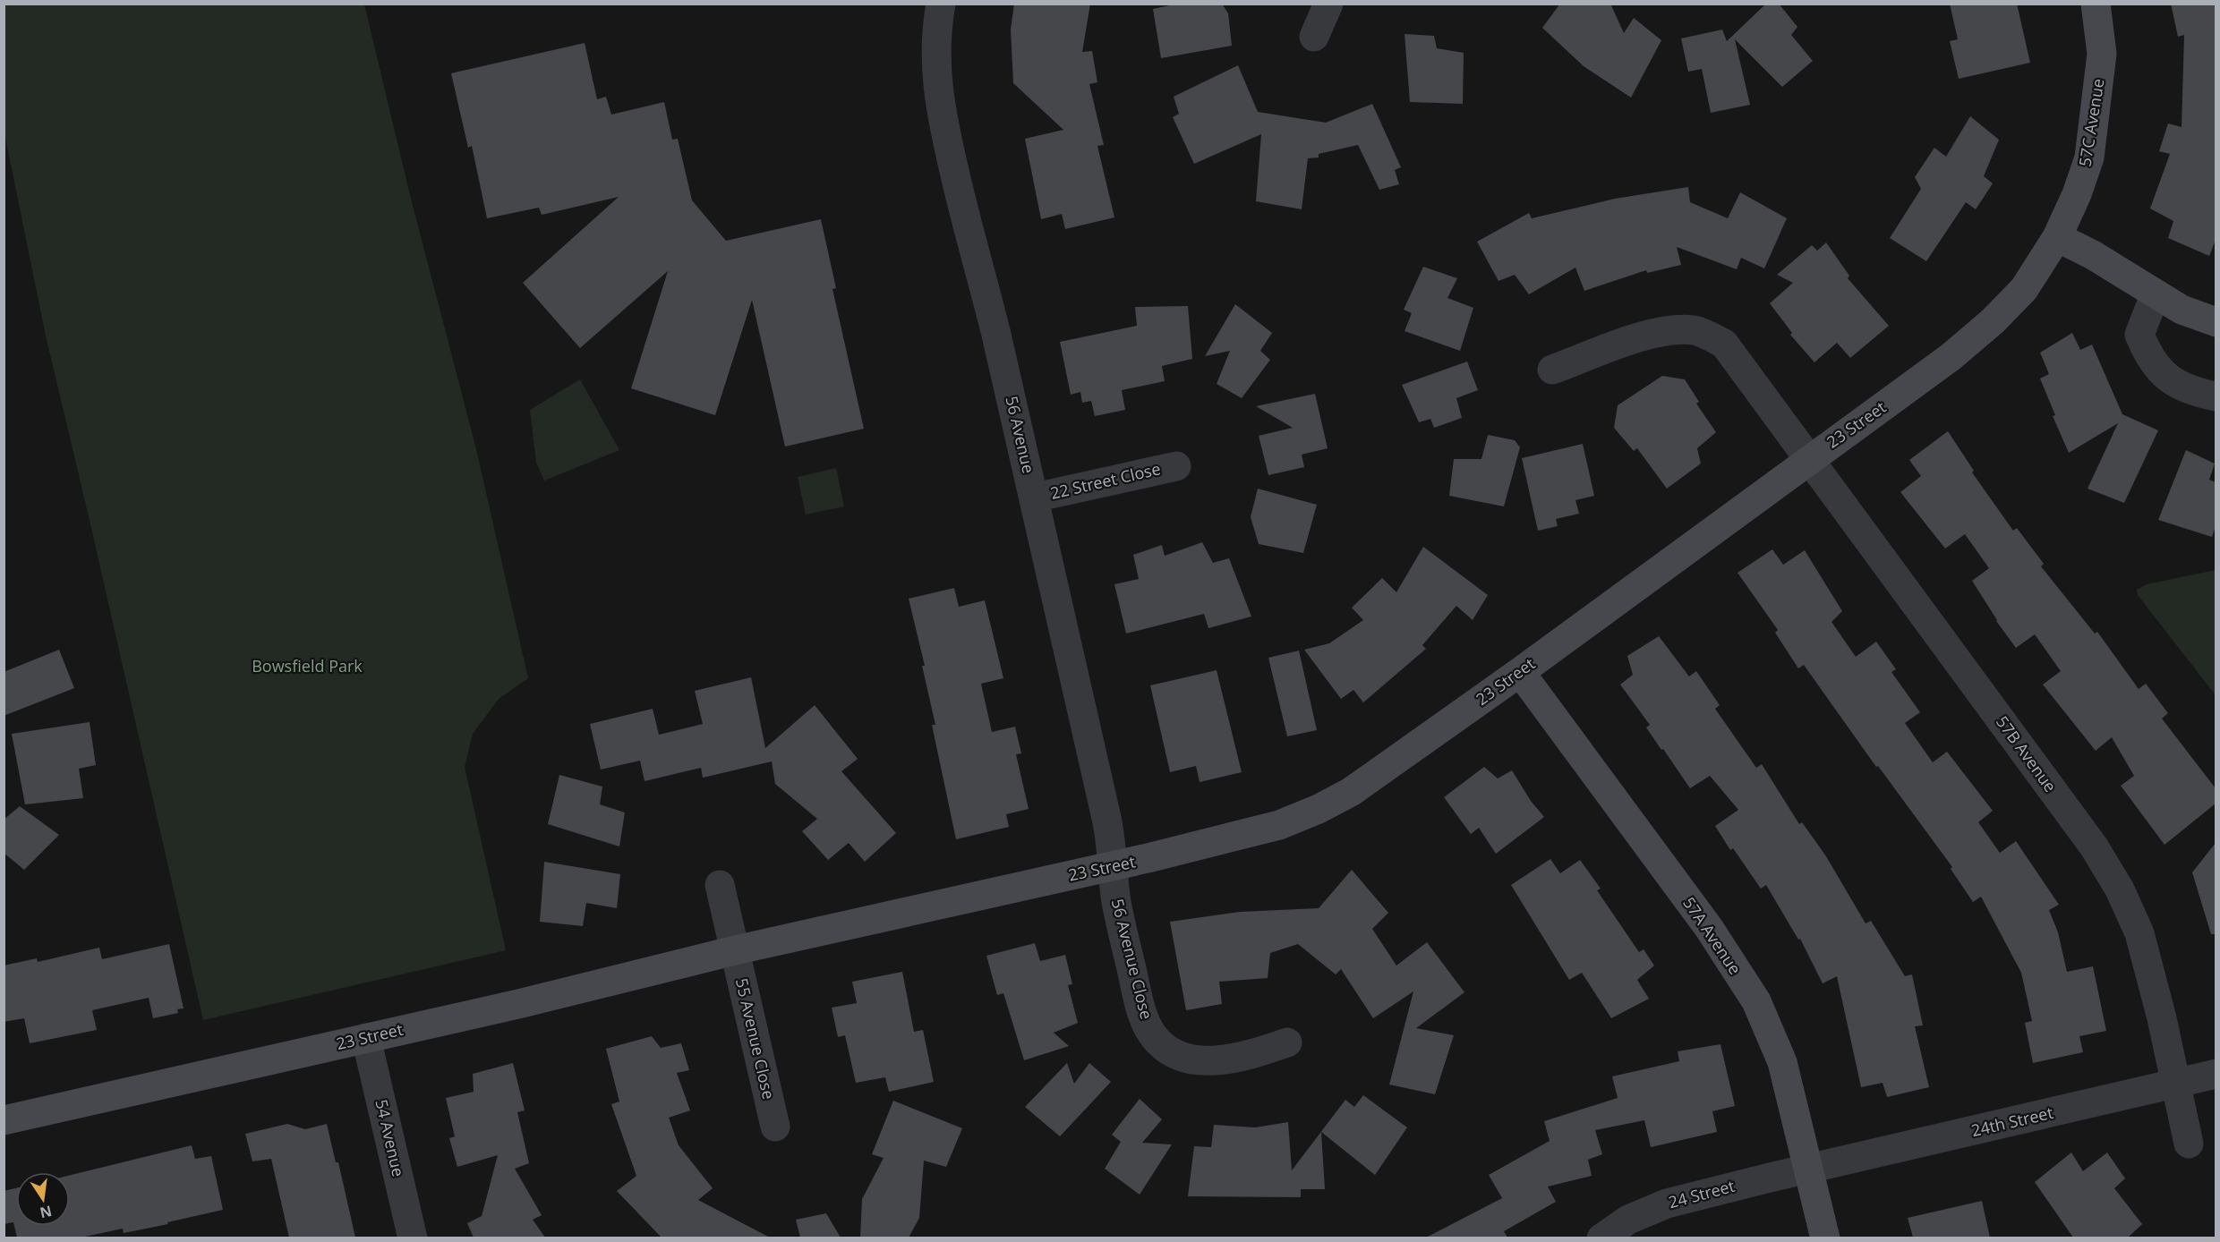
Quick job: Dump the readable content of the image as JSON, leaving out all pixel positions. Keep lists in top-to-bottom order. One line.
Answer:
{"streets":{"street":["57C Avenue","23 Street","56 Avenue","22 Street Close","57B Avenue","57A Avenue","56 Avenue Close","55 Avenue Close","24th Street","54 Avenue","24 Street"]},"crossings":[["57C Avenue","23 Street"],["23 Street","56 Avenue"],["23 Street","57B Avenue"],["23 Street","57A Avenue"],["23 Street","56 Avenue Close"],["23 Street","55 Avenue Close"],["23 Street","54 Avenue"],["56 Avenue","22 Street Close"],["56 Avenue","56 Avenue Close"],["57B Avenue","24th Street"],["57A Avenue","24th Street"],["57A Avenue","24 Street"],["24th Street","24 Street"]],"parks":["Bowsfield Park"],"north":"bottom"}
